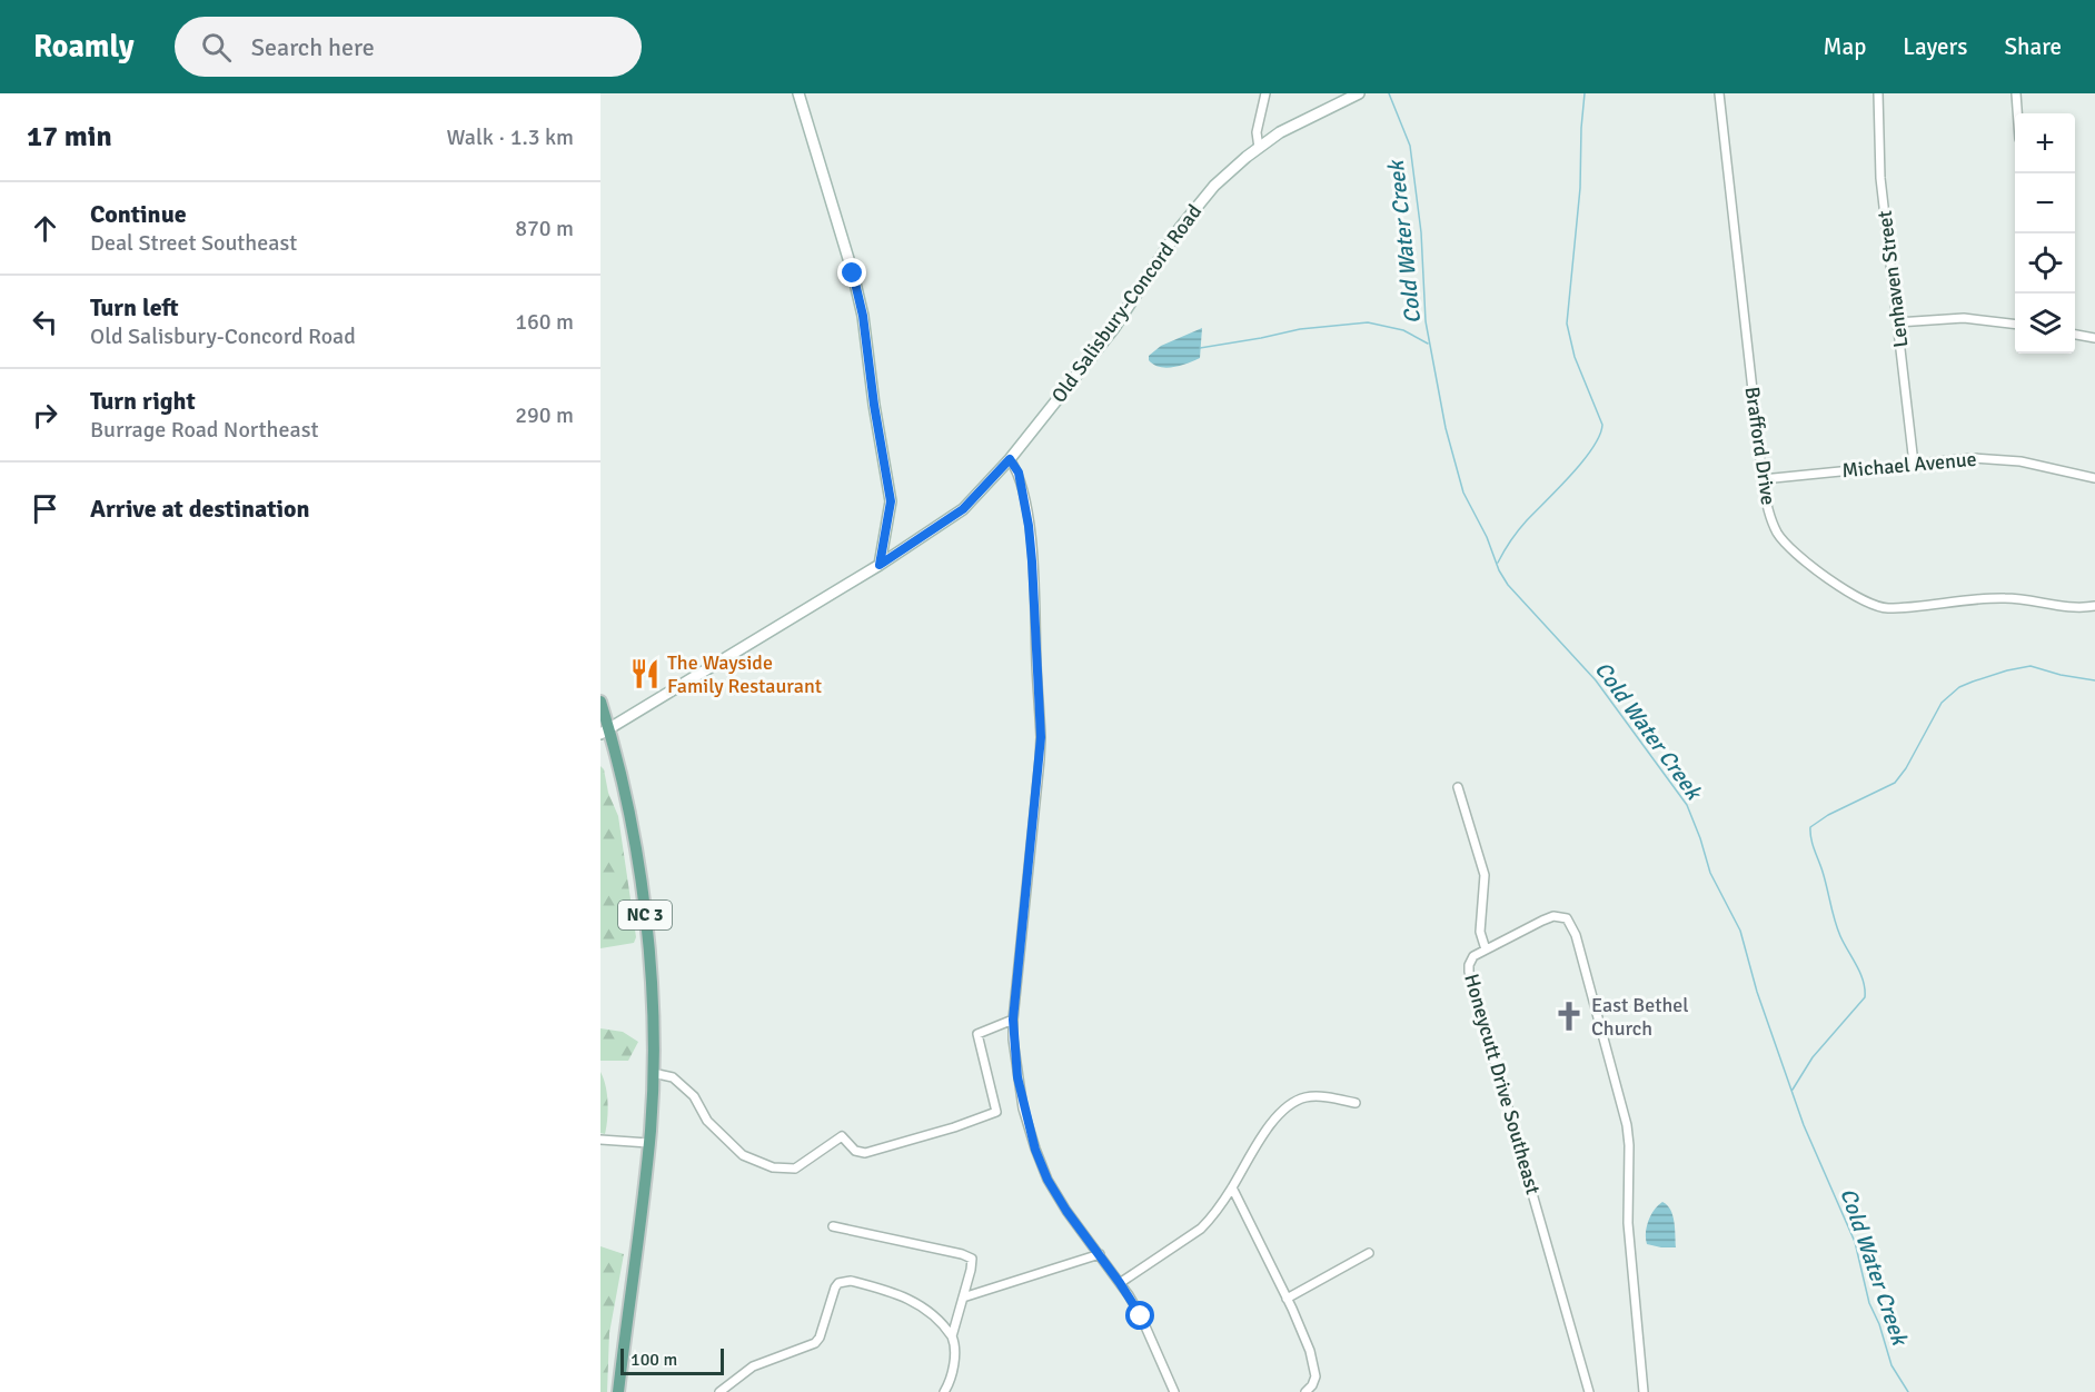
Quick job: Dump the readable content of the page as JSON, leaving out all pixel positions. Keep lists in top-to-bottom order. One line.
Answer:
{"streets":{"main road":["Old Salisbury-Concord Road","NC 3"],"street":["Lenhaven Street","Brafford Drive","Michael Avenue","Honeycutt Drive Southeast"]},"crossings":[["Lenhaven Street","Michael Avenue"],["Old Salisbury-Concord Road","NC 3"],["Brafford Drive","Michael Avenue"]],"water":["Cold Water Creek"],"places":{"restaurant":["The Wayside Family Restaurant"],"church":["East Bethel Church"]},"scale_bar":"100 m","page":{"header":"Roamly","search":"Search here","nav":["Map","Layers","Share"],"heading":["17 min","Walk · 1.3 km"],"map_buttons":["+","−"],"list":[["Continue","Deal Street Southeast","870 m"],["Turn left","Old Salisbury-Concord Road","160 m"],["Turn right","Burrage Road Northeast","290 m"],"Arrive at destination"],"scale":"100 m"}}
